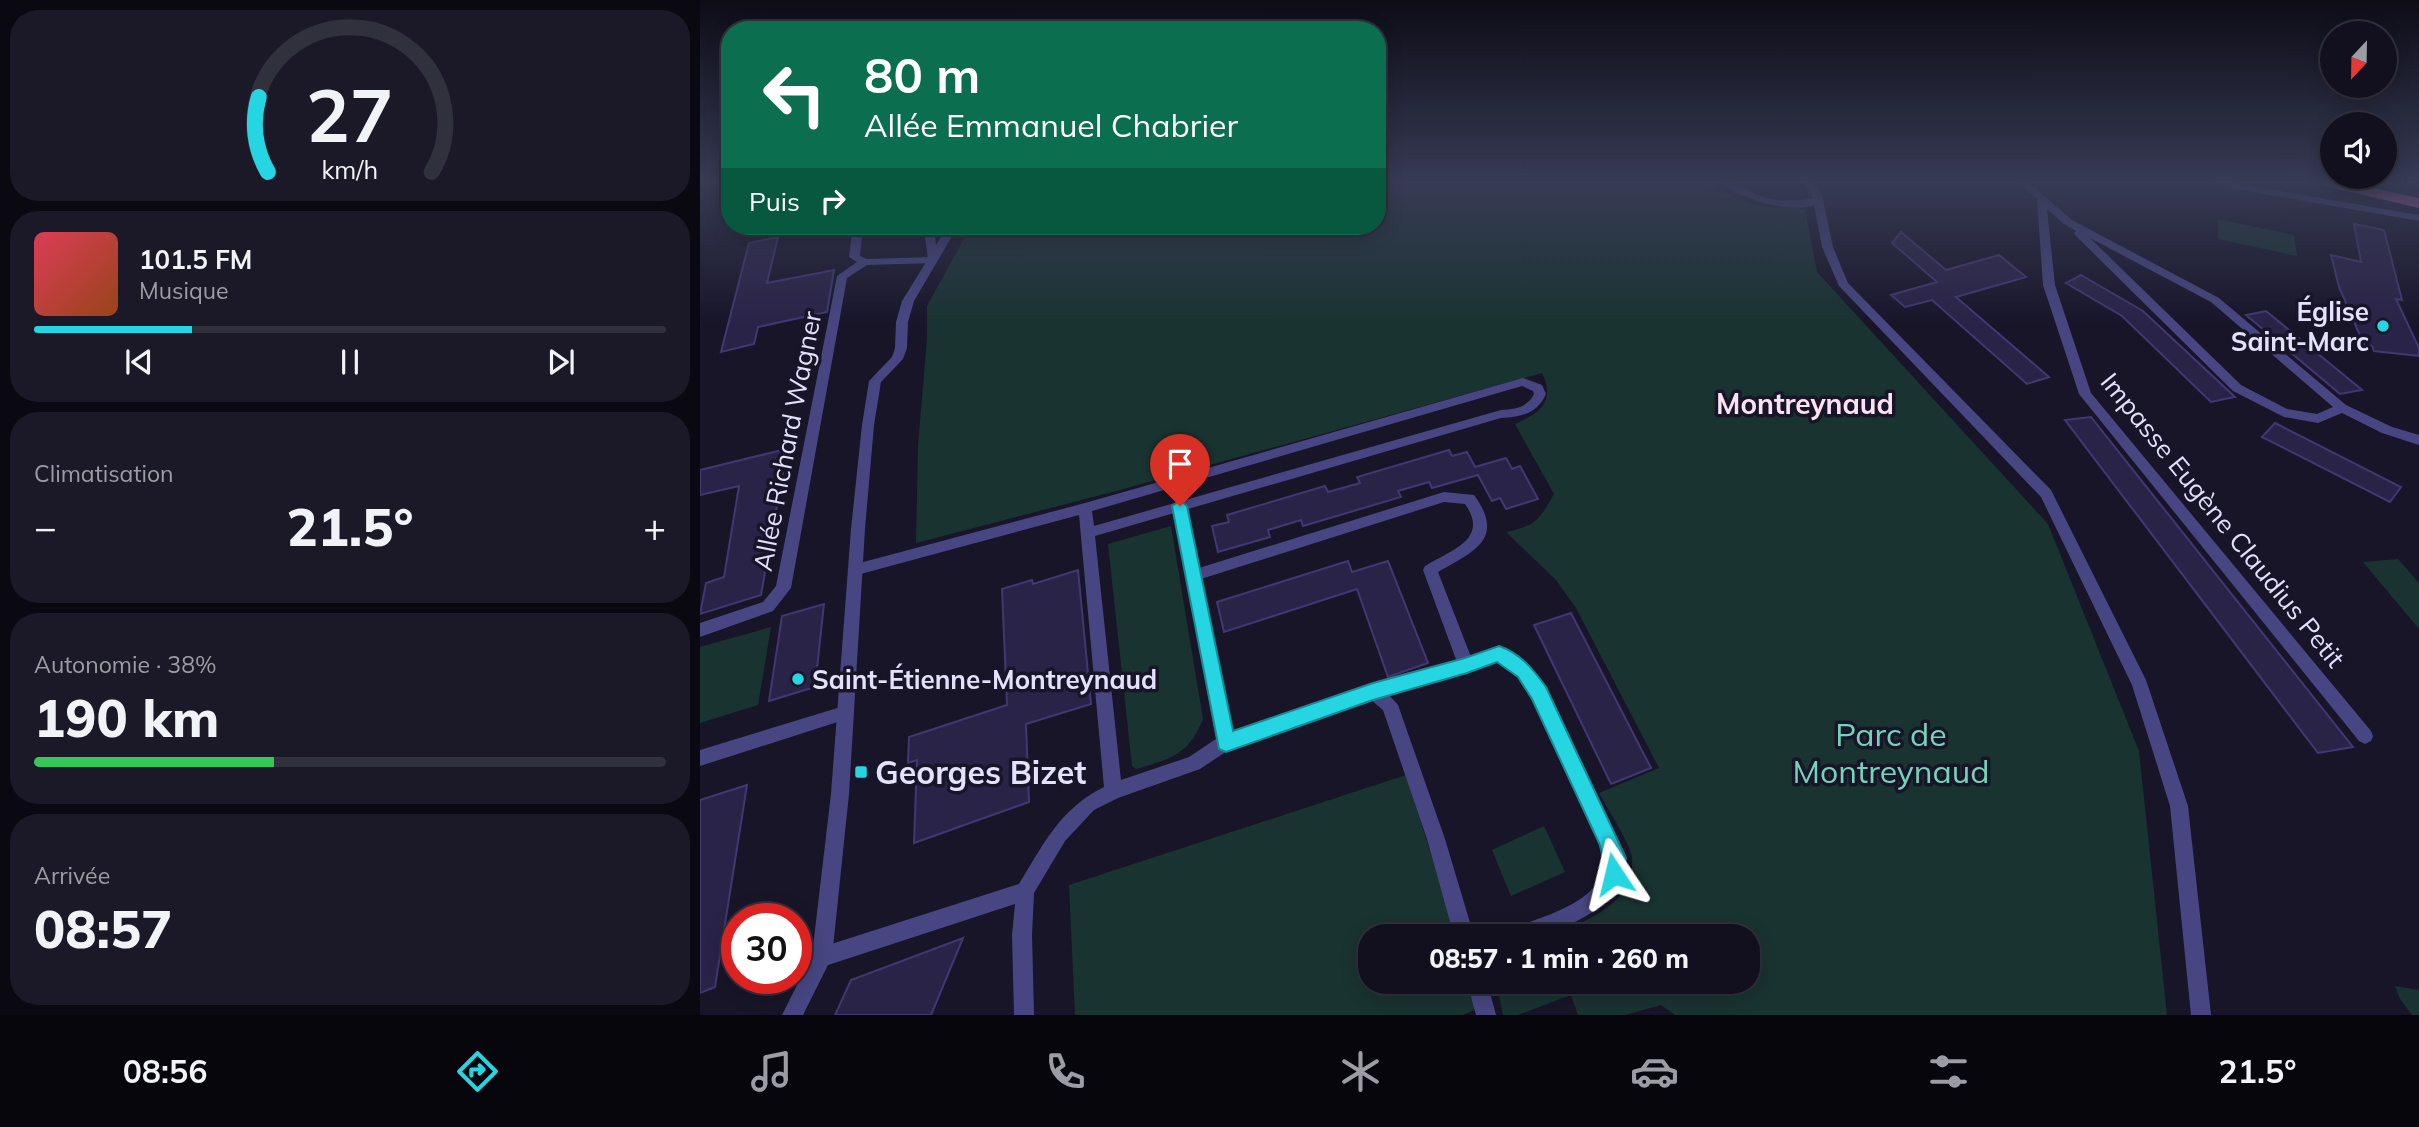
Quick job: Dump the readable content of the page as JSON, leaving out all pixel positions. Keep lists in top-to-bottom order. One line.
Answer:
{"streets":{"street":["Allée Richard Wagner","Impasse Eugène Claudius Petit"]},"districts":["Montreynaud"],"parks":["Parc de Montreynaud"],"places":{"other":["Église Saint-Marc","Saint-Étienne-Montreynaud"],"transit":["Georges Bizet"]},"north":"bottom","page":{"turn":["80 m","Allée Emmanuel Chabrier"],"then":"Puis","song":["101.5 FM","Musique"],"tile":["Climatisation",["Autonomie · 38%","190 km"],["Arrivée","08:57"]],"heat":["−","21.5°","+"],"limit":"30","trip":"08:57 · 1 min · 260 m","tabs":["08:56","21.5°"],"gauge":["27","km/h"]}}
